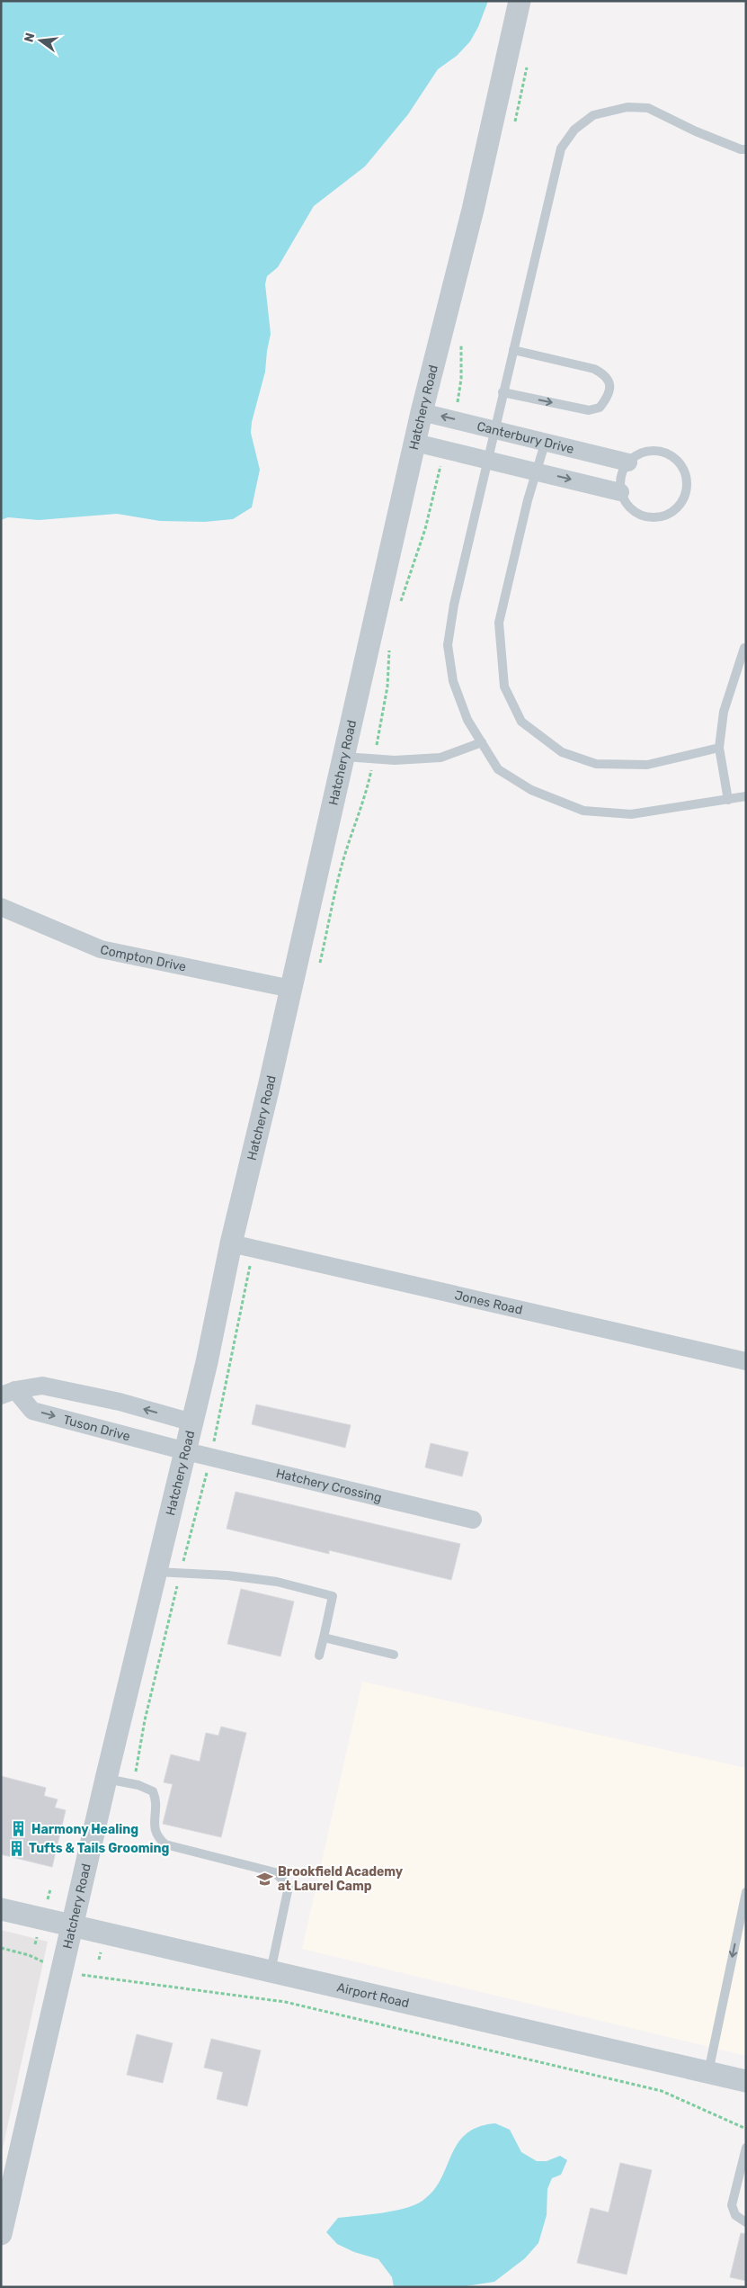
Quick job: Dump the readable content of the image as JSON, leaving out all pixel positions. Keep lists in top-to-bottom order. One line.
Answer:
{"streets":{"street":["Hatchery Road","Canterbury Drive","Compton Drive","Jones Road","Tuson Drive","Hatchery Crossing","Airport Road"]},"crossings":[["Hatchery Road","Canterbury Drive"],["Hatchery Road","Compton Drive"],["Hatchery Road","Jones Road"],["Hatchery Road","Tuson Drive"],["Hatchery Road","Hatchery Crossing"],["Hatchery Road","Airport Road"],["Tuson Drive","Hatchery Crossing"]],"places":{"building":["Harmony Healing","Tufts & Tails Grooming"],"school or university":["Brookfield Academy at Laurel Camp"]},"north":"left"}
